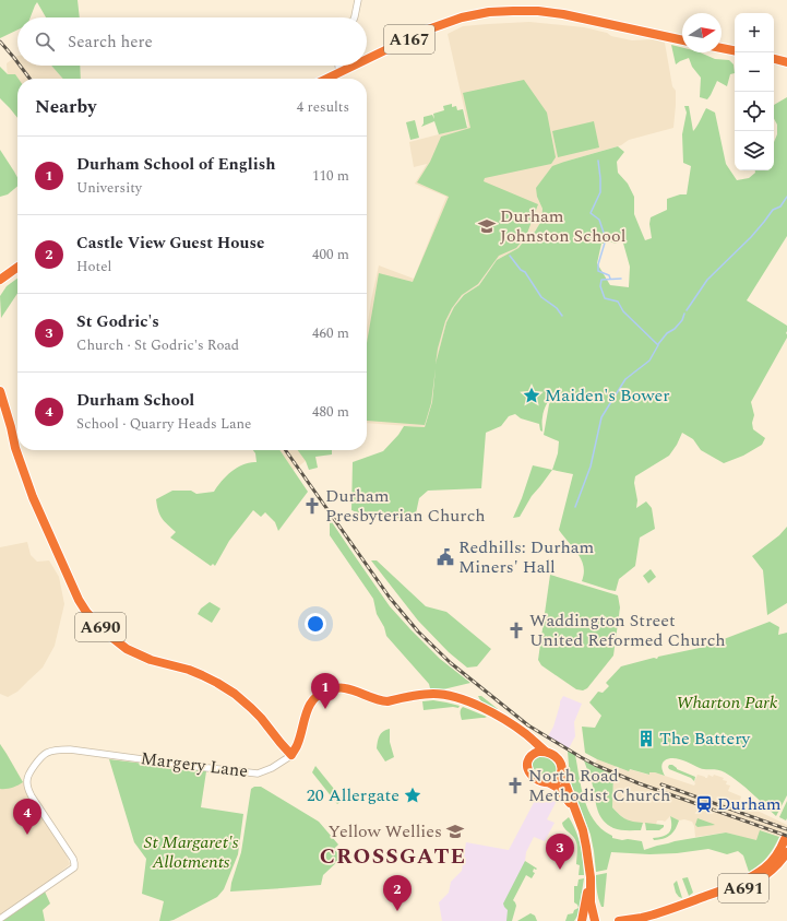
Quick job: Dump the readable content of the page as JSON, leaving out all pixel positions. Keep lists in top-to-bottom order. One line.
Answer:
{"streets":{"highway":["A167","A690","A691"],"street":["Margery Lane"]},"crossings":[["A690","Margery Lane"]],"districts":["CROSSGATE"],"parks":["Wharton Park","St Margaret's Allotments"],"places":{"school or university":["Durham Johnston School","Yellow Wellies"],"place":["Maiden's Bower","20 Allergate"],"church":["Durham Presbyterian Church","Waddington Street United Reformed Church","North Road Methodist Church"],"public building":["Redhills: Durham Miners' Hall"],"building":["The Battery"],"station":["Durham"]},"north":"right","page":{"map_buttons":["+","−"],"search":"Search here","heading":["Nearby","4 results"],"list":[{"mark":"1","name":"Durham School of English","note":"University","value":"110 m"},{"mark":"2","name":"Castle View Guest House","note":"Hotel","value":"400 m"},{"mark":"3","name":"St Godric's","note":"Church · St Godric's Road","value":"460 m"},{"mark":"4","name":"Durham School","note":"School · Quarry Heads Lane","value":"480 m"}],"pins":["1","4","3","2"]}}
